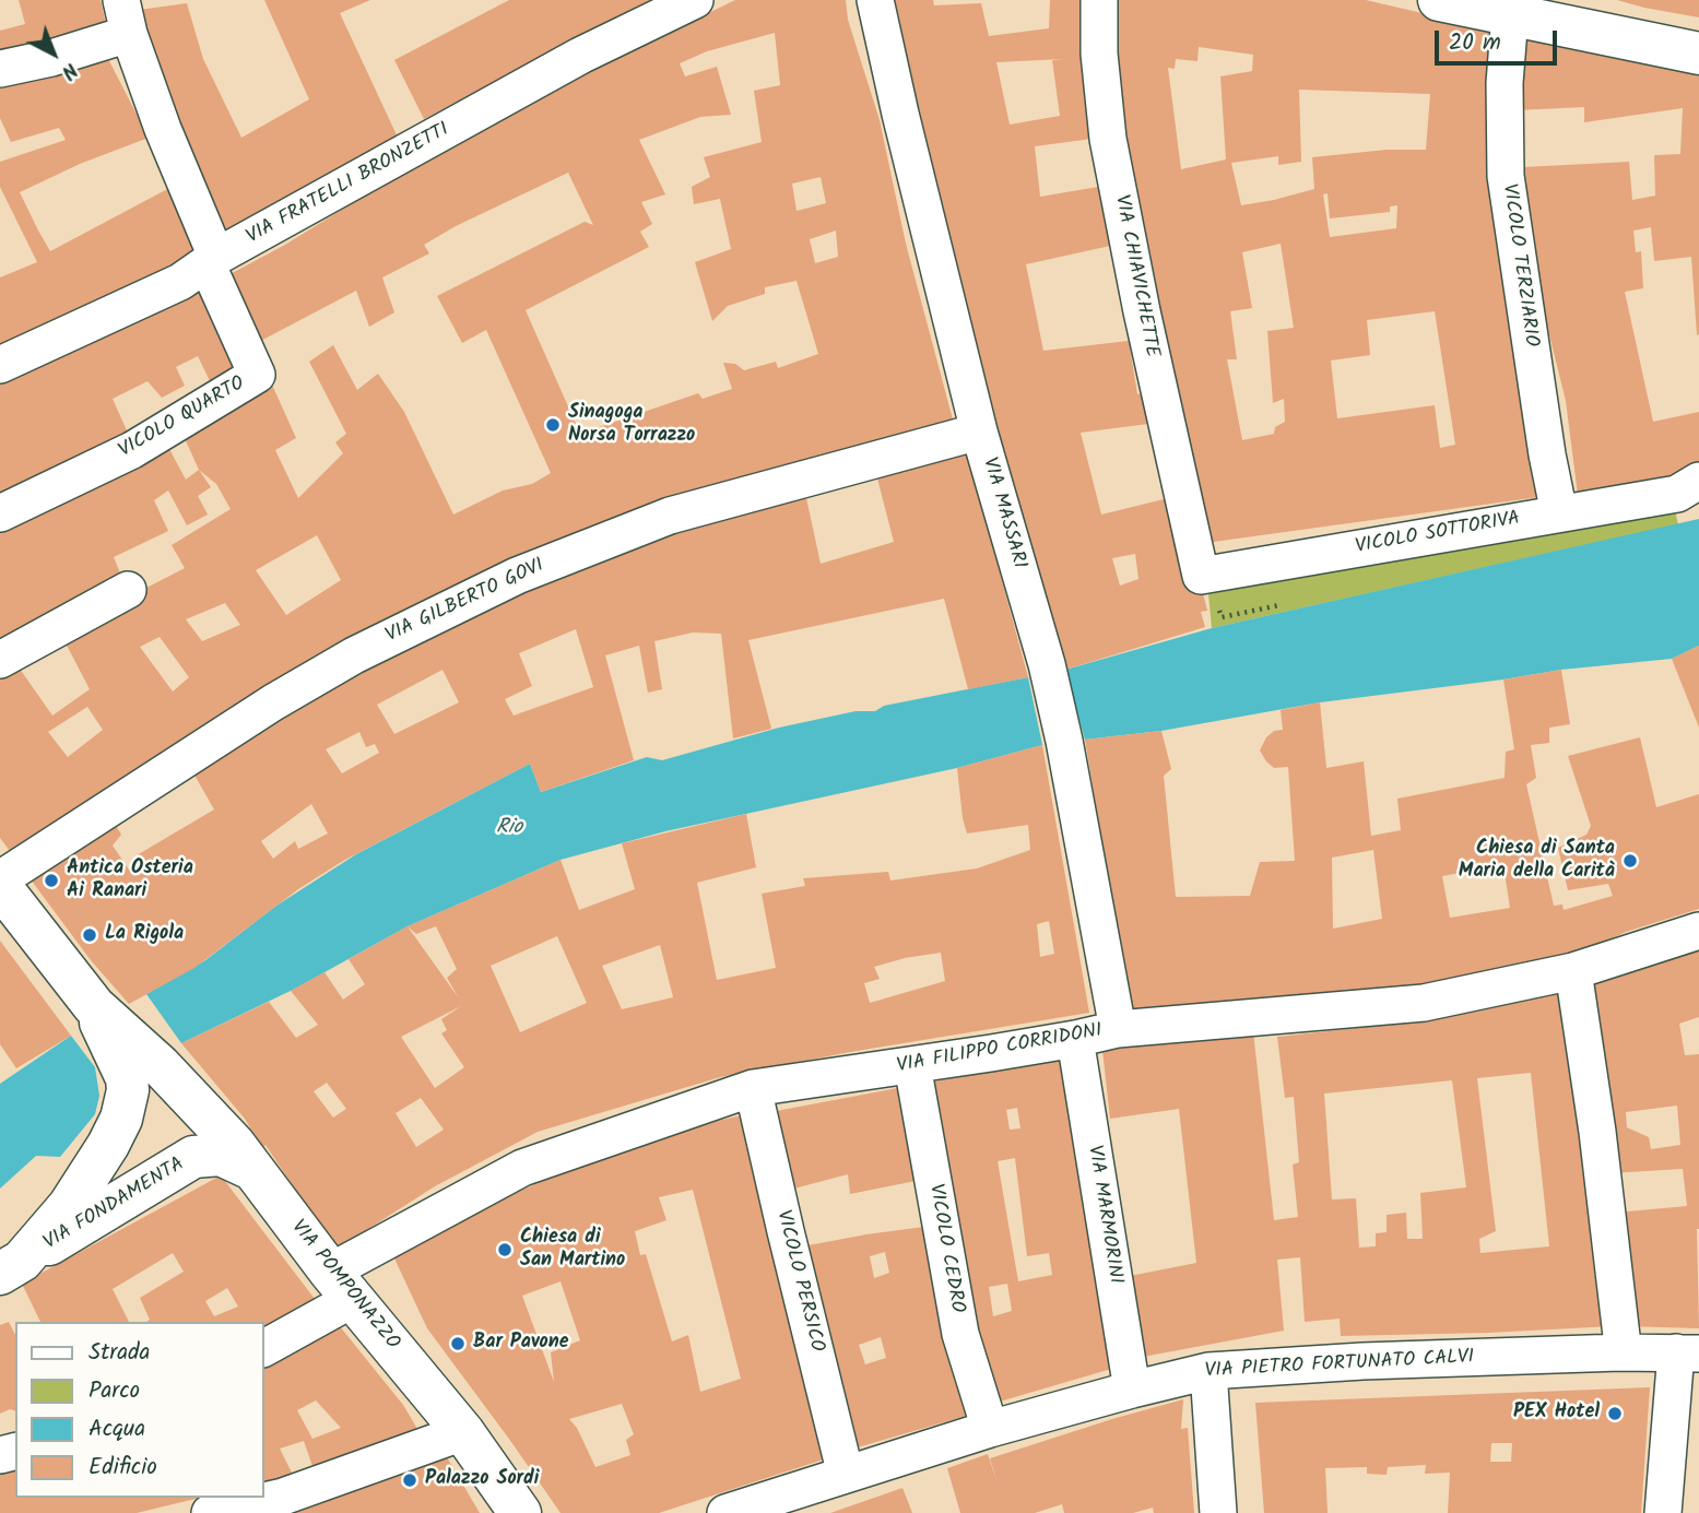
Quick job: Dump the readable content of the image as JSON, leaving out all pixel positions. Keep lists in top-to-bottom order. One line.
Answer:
{"streets":{"main road":["VIA FONDAMENTA","VIA POMPONAZZO"],"street":["VIA FRATELLI BRONZETTI","VICOLO TERZIARIO","VIA CHIAVICHETTE","VICOLO QUARTO","VIA MASSARI","VICOLO SOTTORIVA","VIA GILBERTO GOVI","VIA FILIPPO CORRIDONI","VIA MARMORINI","VICOLO CEDRO","VICOLO PERSICO","VIA PIETRO FORTUNATO CALVI"]},"crossings":[["VIA FRATELLI BRONZETTI","VICOLO QUARTO"],["VICOLO TERZIARIO","VICOLO SOTTORIVA"],["VIA CHIAVICHETTE","VICOLO SOTTORIVA"],["VIA MASSARI","VIA GILBERTO GOVI"],["VIA MASSARI","VIA FILIPPO CORRIDONI"],["VIA FILIPPO CORRIDONI","VIA MARMORINI"],["VIA FILIPPO CORRIDONI","VICOLO CEDRO"],["VIA FILIPPO CORRIDONI","VICOLO PERSICO"],["VIA FILIPPO CORRIDONI","VIA POMPONAZZO"],["VIA FONDAMENTA","VIA POMPONAZZO"],["VIA MARMORINI","VIA PIETRO FORTUNATO CALVI"],["VICOLO CEDRO","VIA PIETRO FORTUNATO CALVI"],["VICOLO PERSICO","VIA PIETRO FORTUNATO CALVI"]],"water":["Rio"],"places":["Sinagoga Norsa Torrazzo","Chiesa di Santa Maria della Carità","Antica Osteria Ai Ranari","La Rigola","Chiesa di San Martino","Bar Pavone","PEX Hotel","Palazzo Sordi"],"legend":["Strada","Parco","Acqua","Edificio"],"scale_bar":"20 m","north":"bottom right"}
